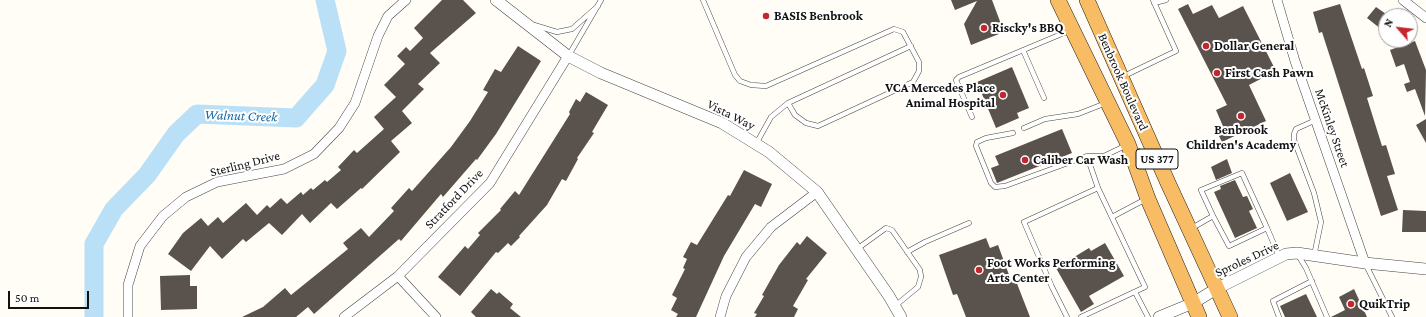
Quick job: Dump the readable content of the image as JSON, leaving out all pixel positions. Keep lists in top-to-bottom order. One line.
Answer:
{"streets":{"highway":["Benbrook Boulevard","US 377"],"street":["Vista Way","McKinley Street","Sterling Drive","Stratford Drive","Sproles Drive"]},"crossings":[["Benbrook Boulevard","Sproles Drive"],["Vista Way","Stratford Drive"],["McKinley Street","Sproles Drive"]],"water":["Walnut Creek"],"places":["BASIS Benbrook","Riscky's BBQ","Dollar General","First Cash Pawn","VCA Mercedes Place Animal Hospital","Benbrook Children's Academy","Caliber Car Wash","Foot Works Performing Arts Center","QuikTrip"],"scale_bar":"50 m","north":"top left"}
